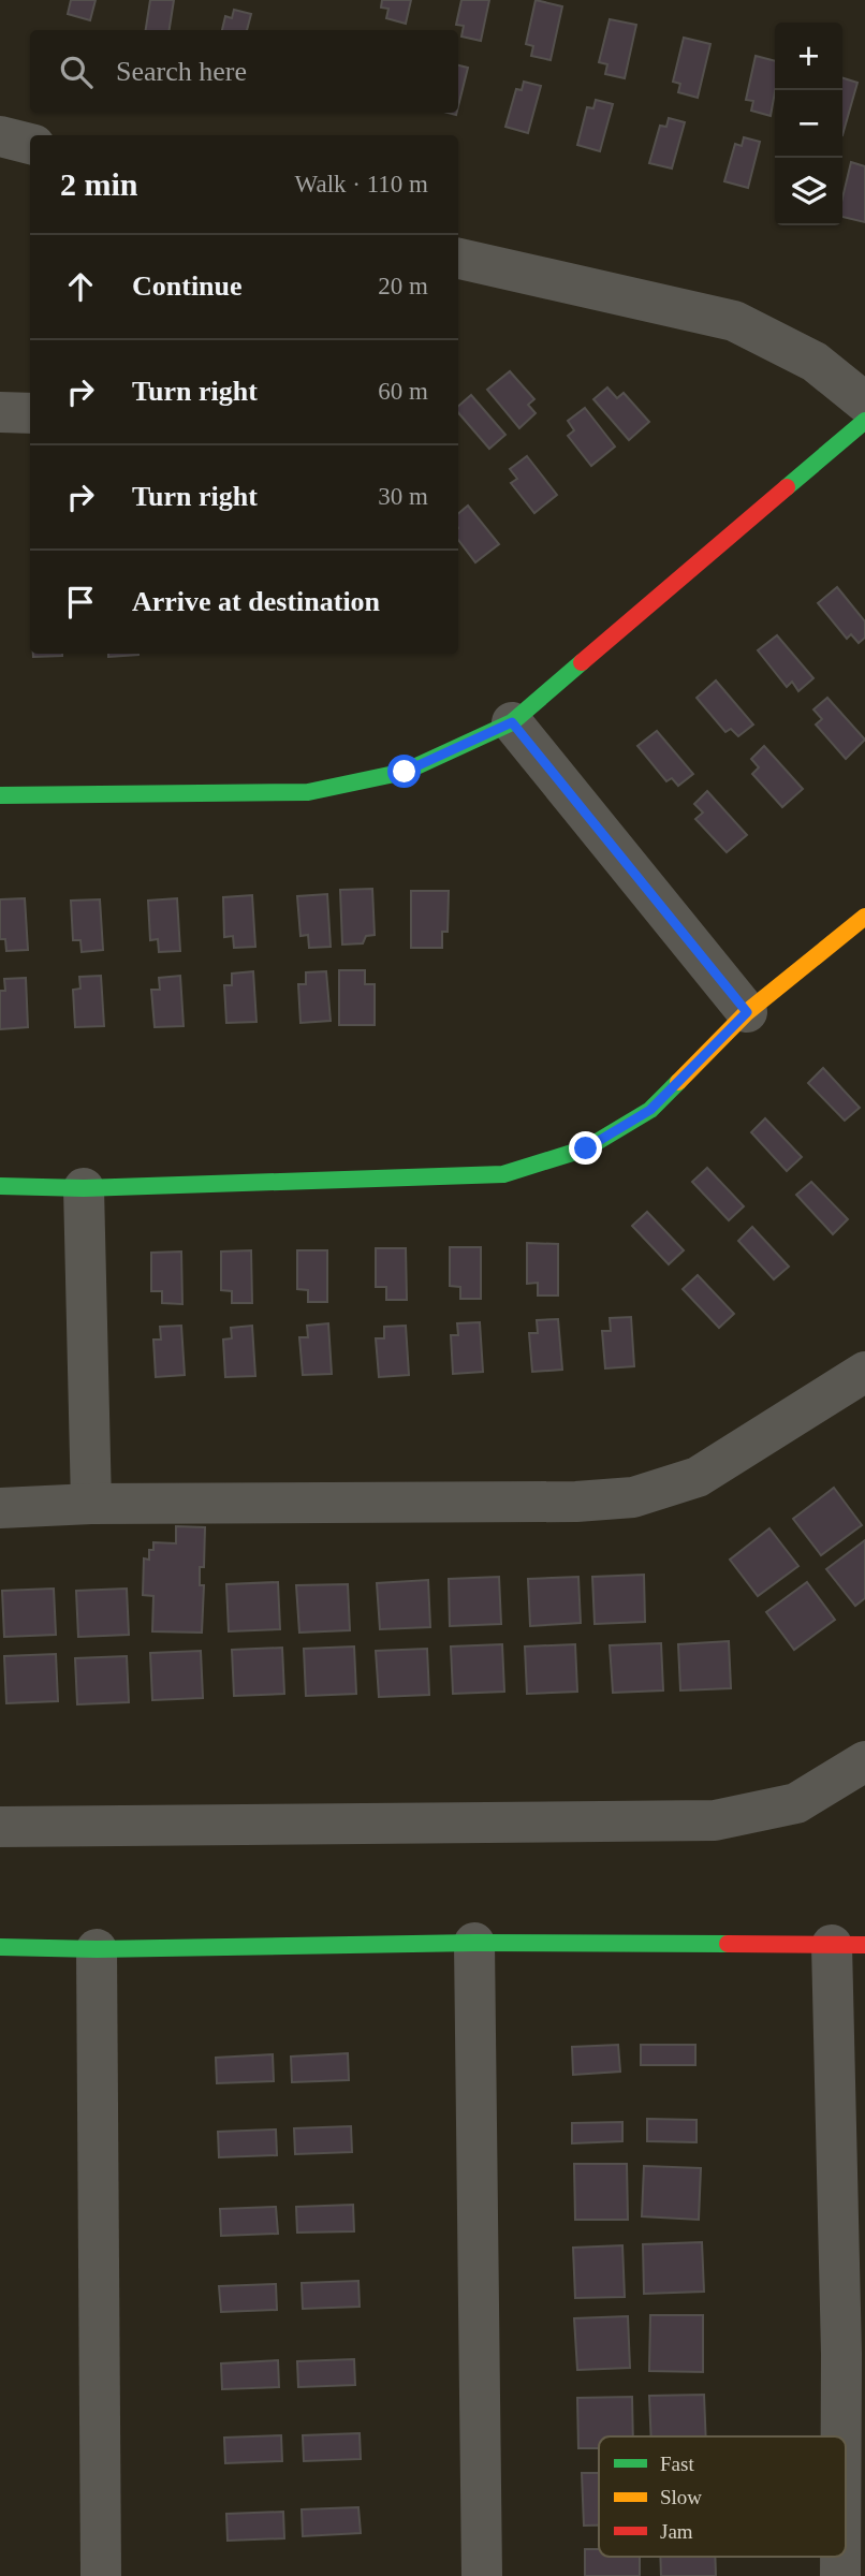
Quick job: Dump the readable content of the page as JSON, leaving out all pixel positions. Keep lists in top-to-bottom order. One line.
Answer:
{"legend":["Fast","Slow","Jam"],"page":{"map_buttons":["+","−"],"search":"Search here","heading":["2 min","Walk · 110 m"],"list":[["Continue","20 m"],["Turn right","60 m"],["Turn right","30 m"],"Arrive at destination"]}}
